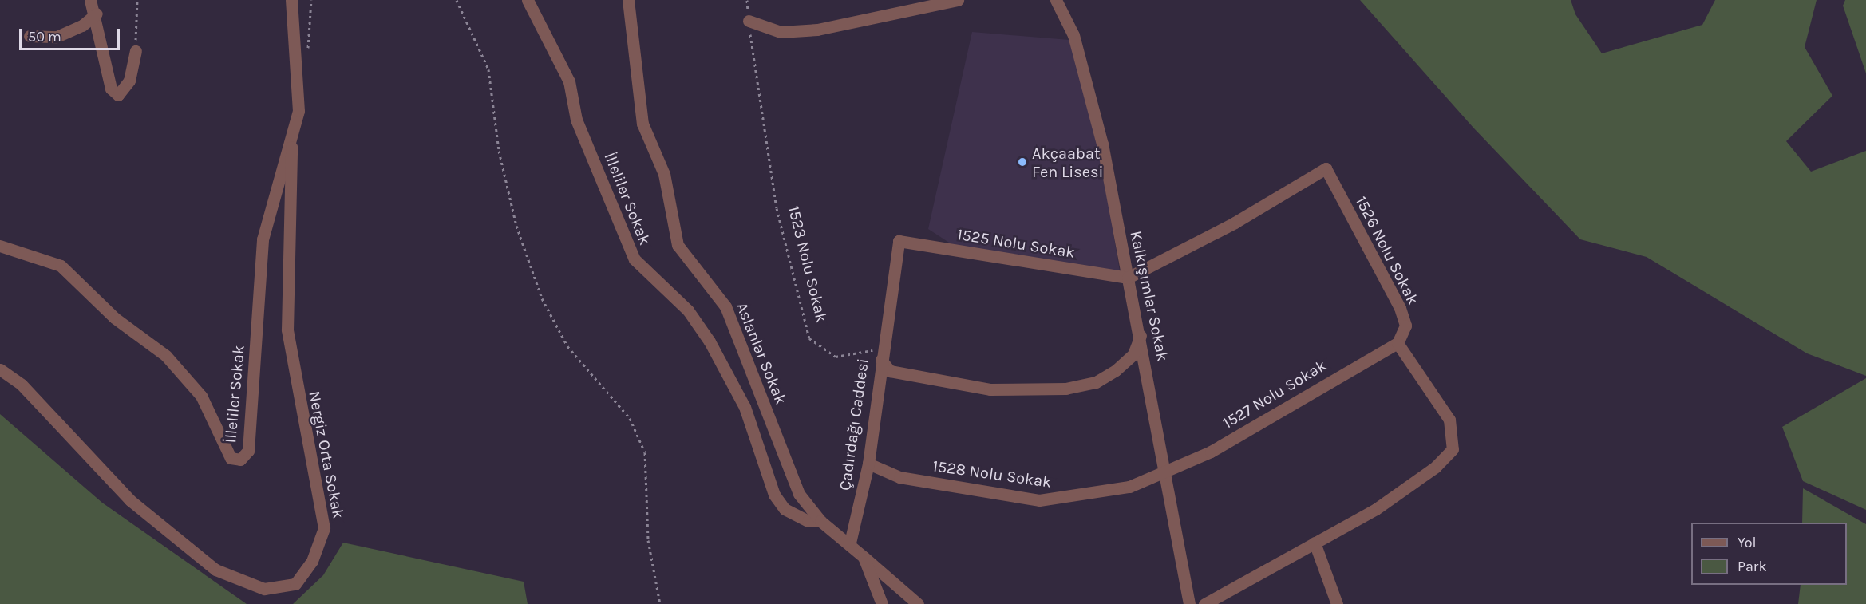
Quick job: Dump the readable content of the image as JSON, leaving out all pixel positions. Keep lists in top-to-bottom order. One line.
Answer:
{"streets":{"street":["İlleliler Sokak","1525 Nolu Sokak","1526 Nolu Sokak","Kalkışımlar Sokak","Aslanlar Sokak","1527 Nolu Sokak","Çadırdağı Caddesi","Nergiz Orta Sokak","1528 Nolu Sokak"],"path":["1523 Nolu Sokak"]},"crossings":[["İlleliler Sokak","Aslanlar Sokak"],["İlleliler Sokak","Nergiz Orta Sokak"],["1525 Nolu Sokak","1526 Nolu Sokak"],["1525 Nolu Sokak","Kalkışımlar Sokak"],["1525 Nolu Sokak","Çadırdağı Caddesi"],["1526 Nolu Sokak","Kalkışımlar Sokak"],["1526 Nolu Sokak","1527 Nolu Sokak"],["1523 Nolu Sokak","Çadırdağı Caddesi"],["Kalkışımlar Sokak","1527 Nolu Sokak"],["Kalkışımlar Sokak","1528 Nolu Sokak"],["Aslanlar Sokak","Çadırdağı Caddesi"],["1527 Nolu Sokak","1528 Nolu Sokak"],["Çadırdağı Caddesi","1528 Nolu Sokak"]],"places":["Akçaabat Fen Lisesi"],"legend":["Yol","Park"],"scale_bar":"50 m"}
